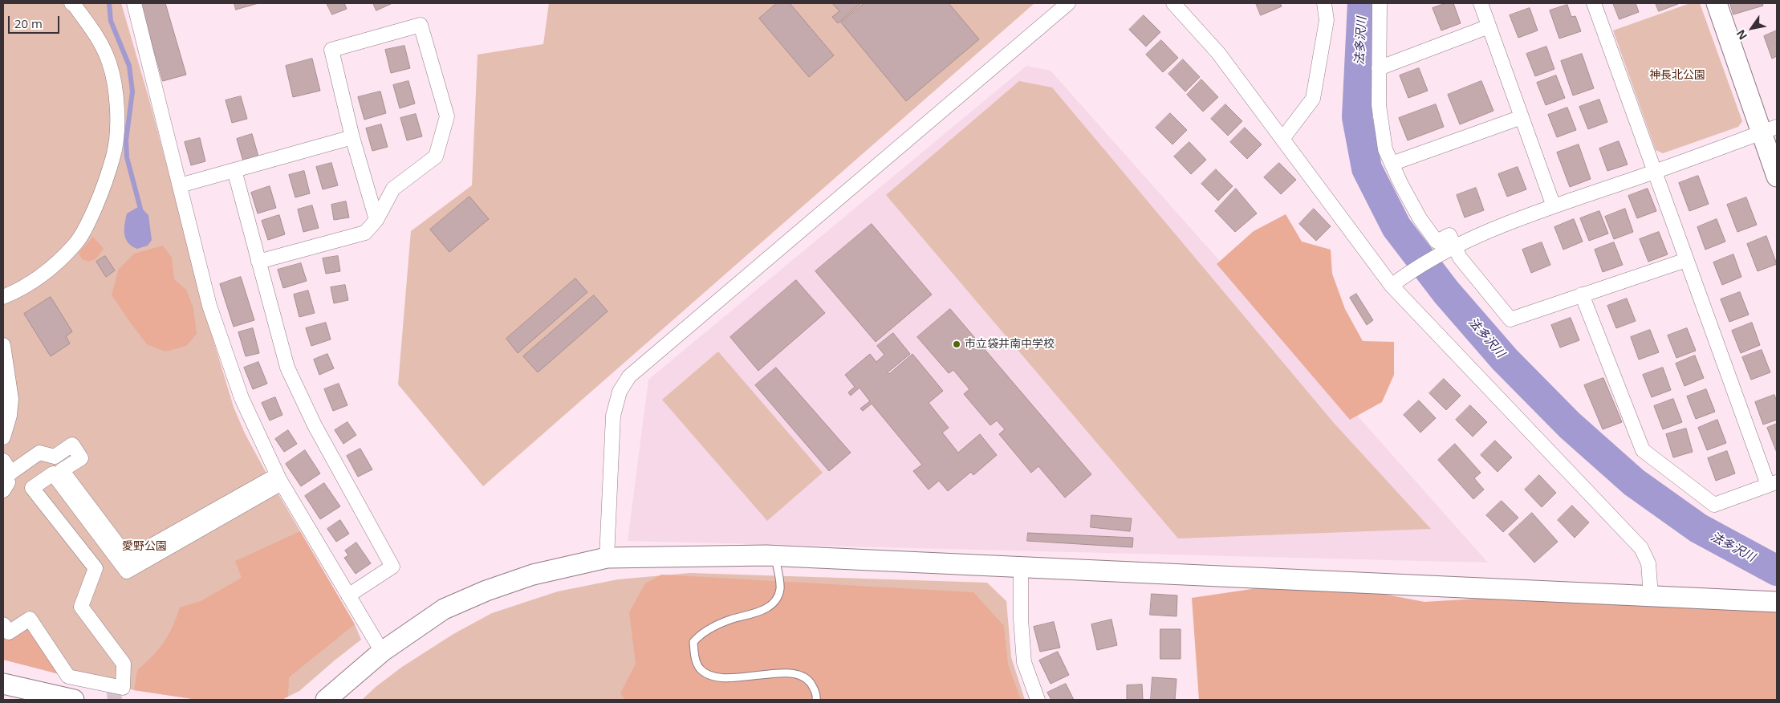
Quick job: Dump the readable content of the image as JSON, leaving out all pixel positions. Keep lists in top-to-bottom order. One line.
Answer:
{"water":["法多沢川"],"parks":["神長北公園","愛野公園"],"places":["市立袋井南中学校"],"scale_bar":"20 m","north":"bottom left"}
